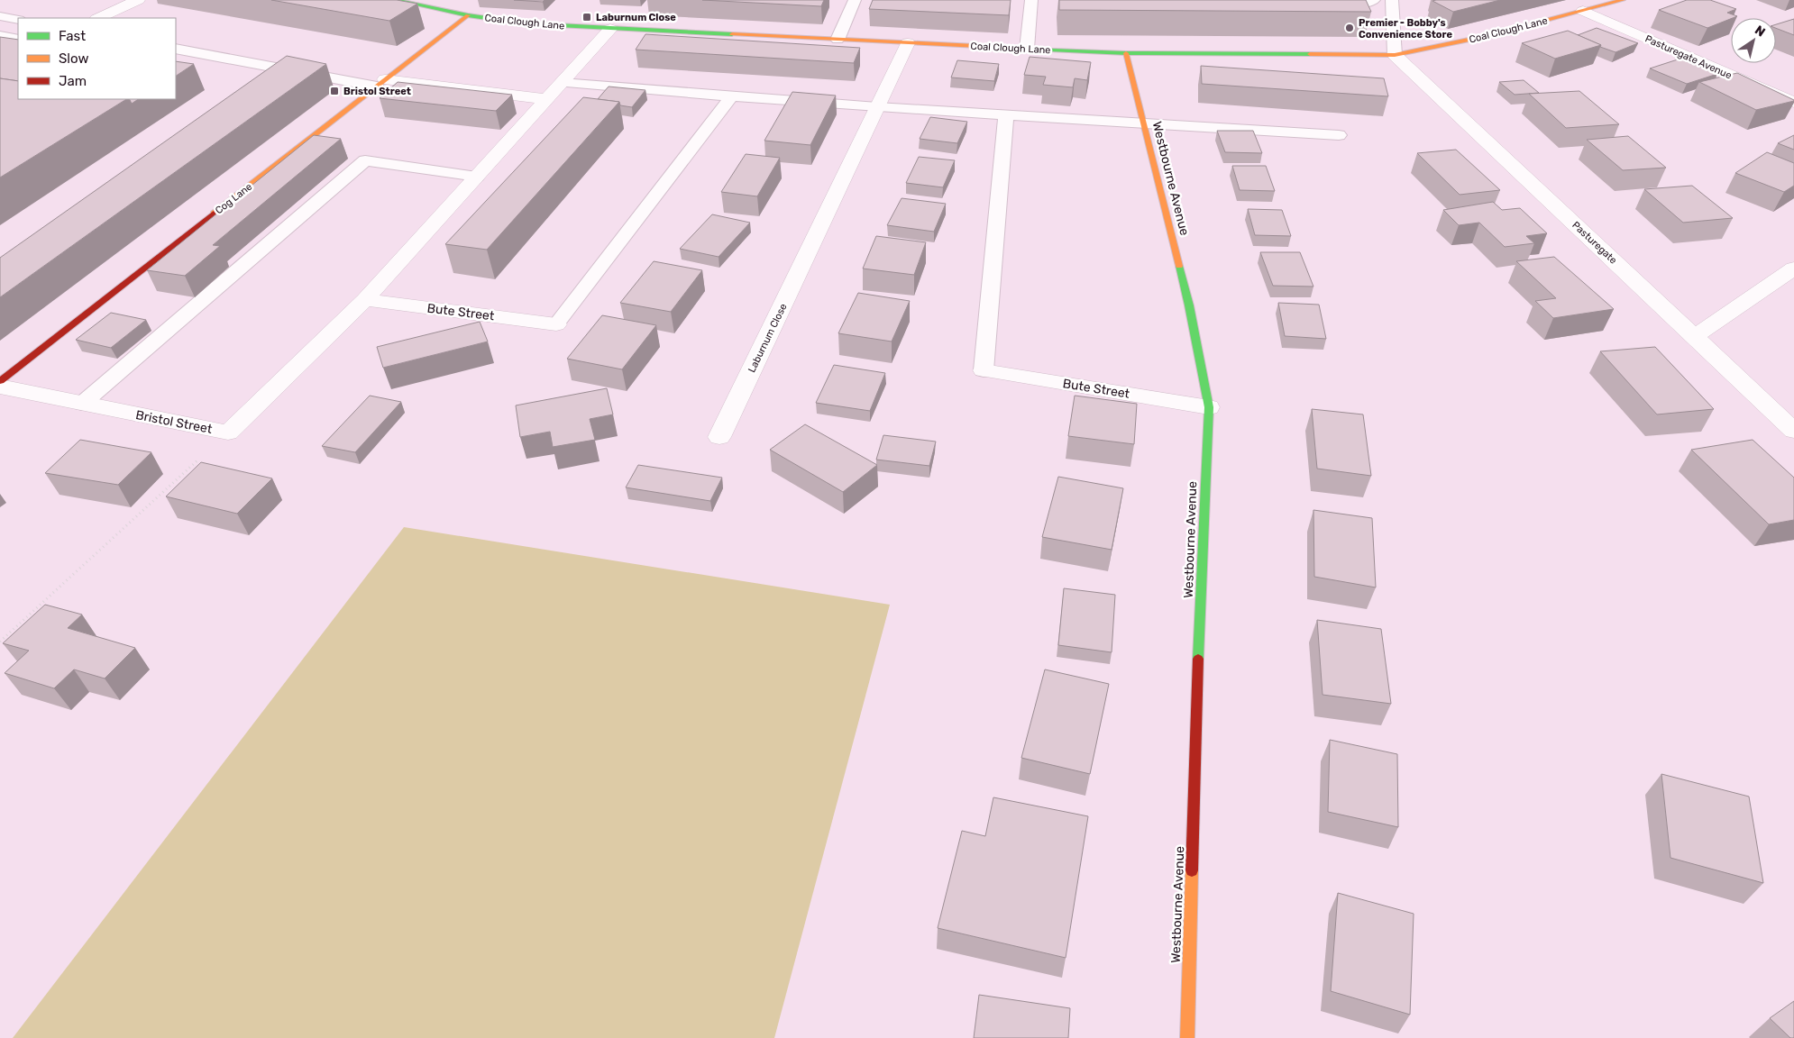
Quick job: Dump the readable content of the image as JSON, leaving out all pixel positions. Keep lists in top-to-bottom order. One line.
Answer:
{"streets":{"street":["Coal Clough Lane","Pasturegate Avenue","Westbourne Avenue","Cog Lane","Pasturegate","Bute Street","Laburnum Close","Bristol Street"]},"crossings":[["Coal Clough Lane","Pasturegate Avenue"],["Coal Clough Lane","Westbourne Avenue"],["Coal Clough Lane","Cog Lane"],["Coal Clough Lane","Pasturegate"],["Coal Clough Lane","Laburnum Close"],["Coal Clough Lane","Bristol Street"],["Westbourne Avenue","Bute Street"],["Bute Street","Bristol Street"]],"places":{"transit":["Laburnum Close","Bristol Street"],"other":["Premier - Bobby's Convenience Store"]},"legend":["Fast","Slow","Jam"],"north":"top right"}
